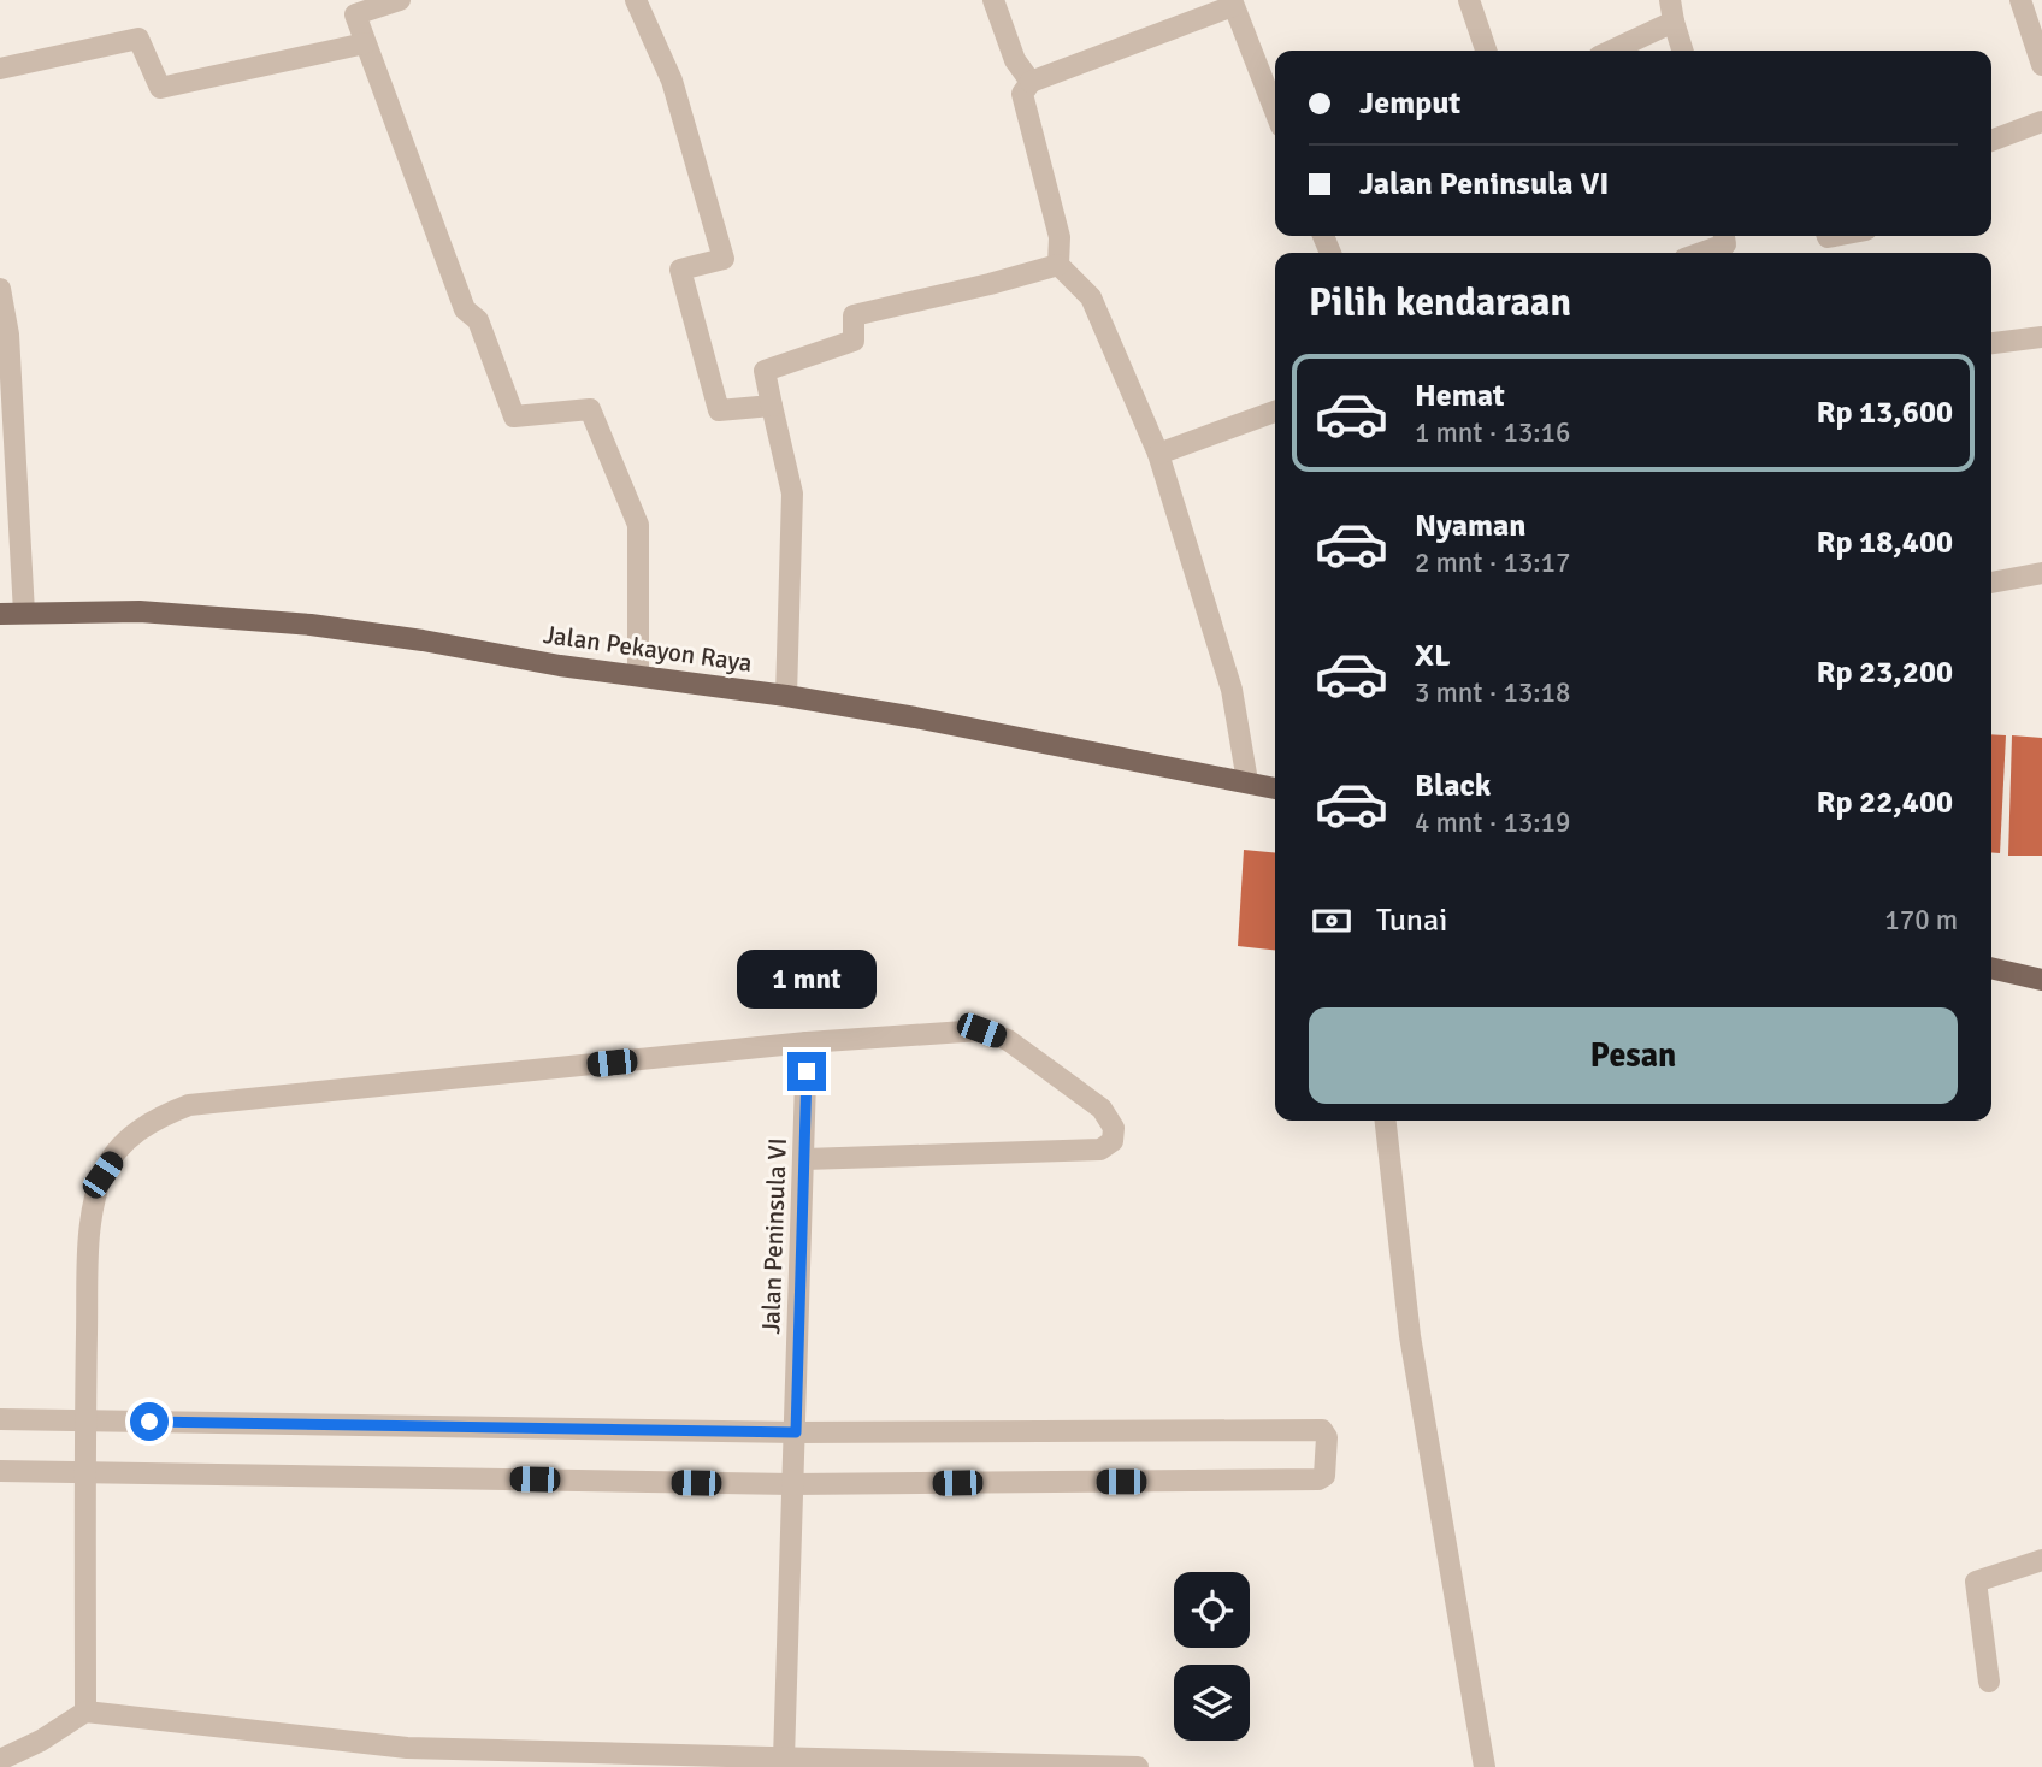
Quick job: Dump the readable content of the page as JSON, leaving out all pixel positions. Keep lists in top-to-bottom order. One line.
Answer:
{"streets":{"main road":["Jalan Pekayon Raya"],"street":["Jalan Peninsula VI"]},"page":{"banner":["Jemput","Jalan Peninsula VI"],"heading":"Pilih kendaraan","list":[{"name":"Hemat","note":"1 mnt · 13:16","value":"Rp 13,600"},{"name":"Nyaman","note":"2 mnt · 13:17","value":"Rp 18,400"},{"name":"XL","note":"3 mnt · 13:18","value":"Rp 23,200"},{"name":"Black","note":"4 mnt · 13:19","value":"Rp 22,400"}],"pay":["Tunai","170 m"],"bubble":"1 mnt","buttons":"Pesan"}}
